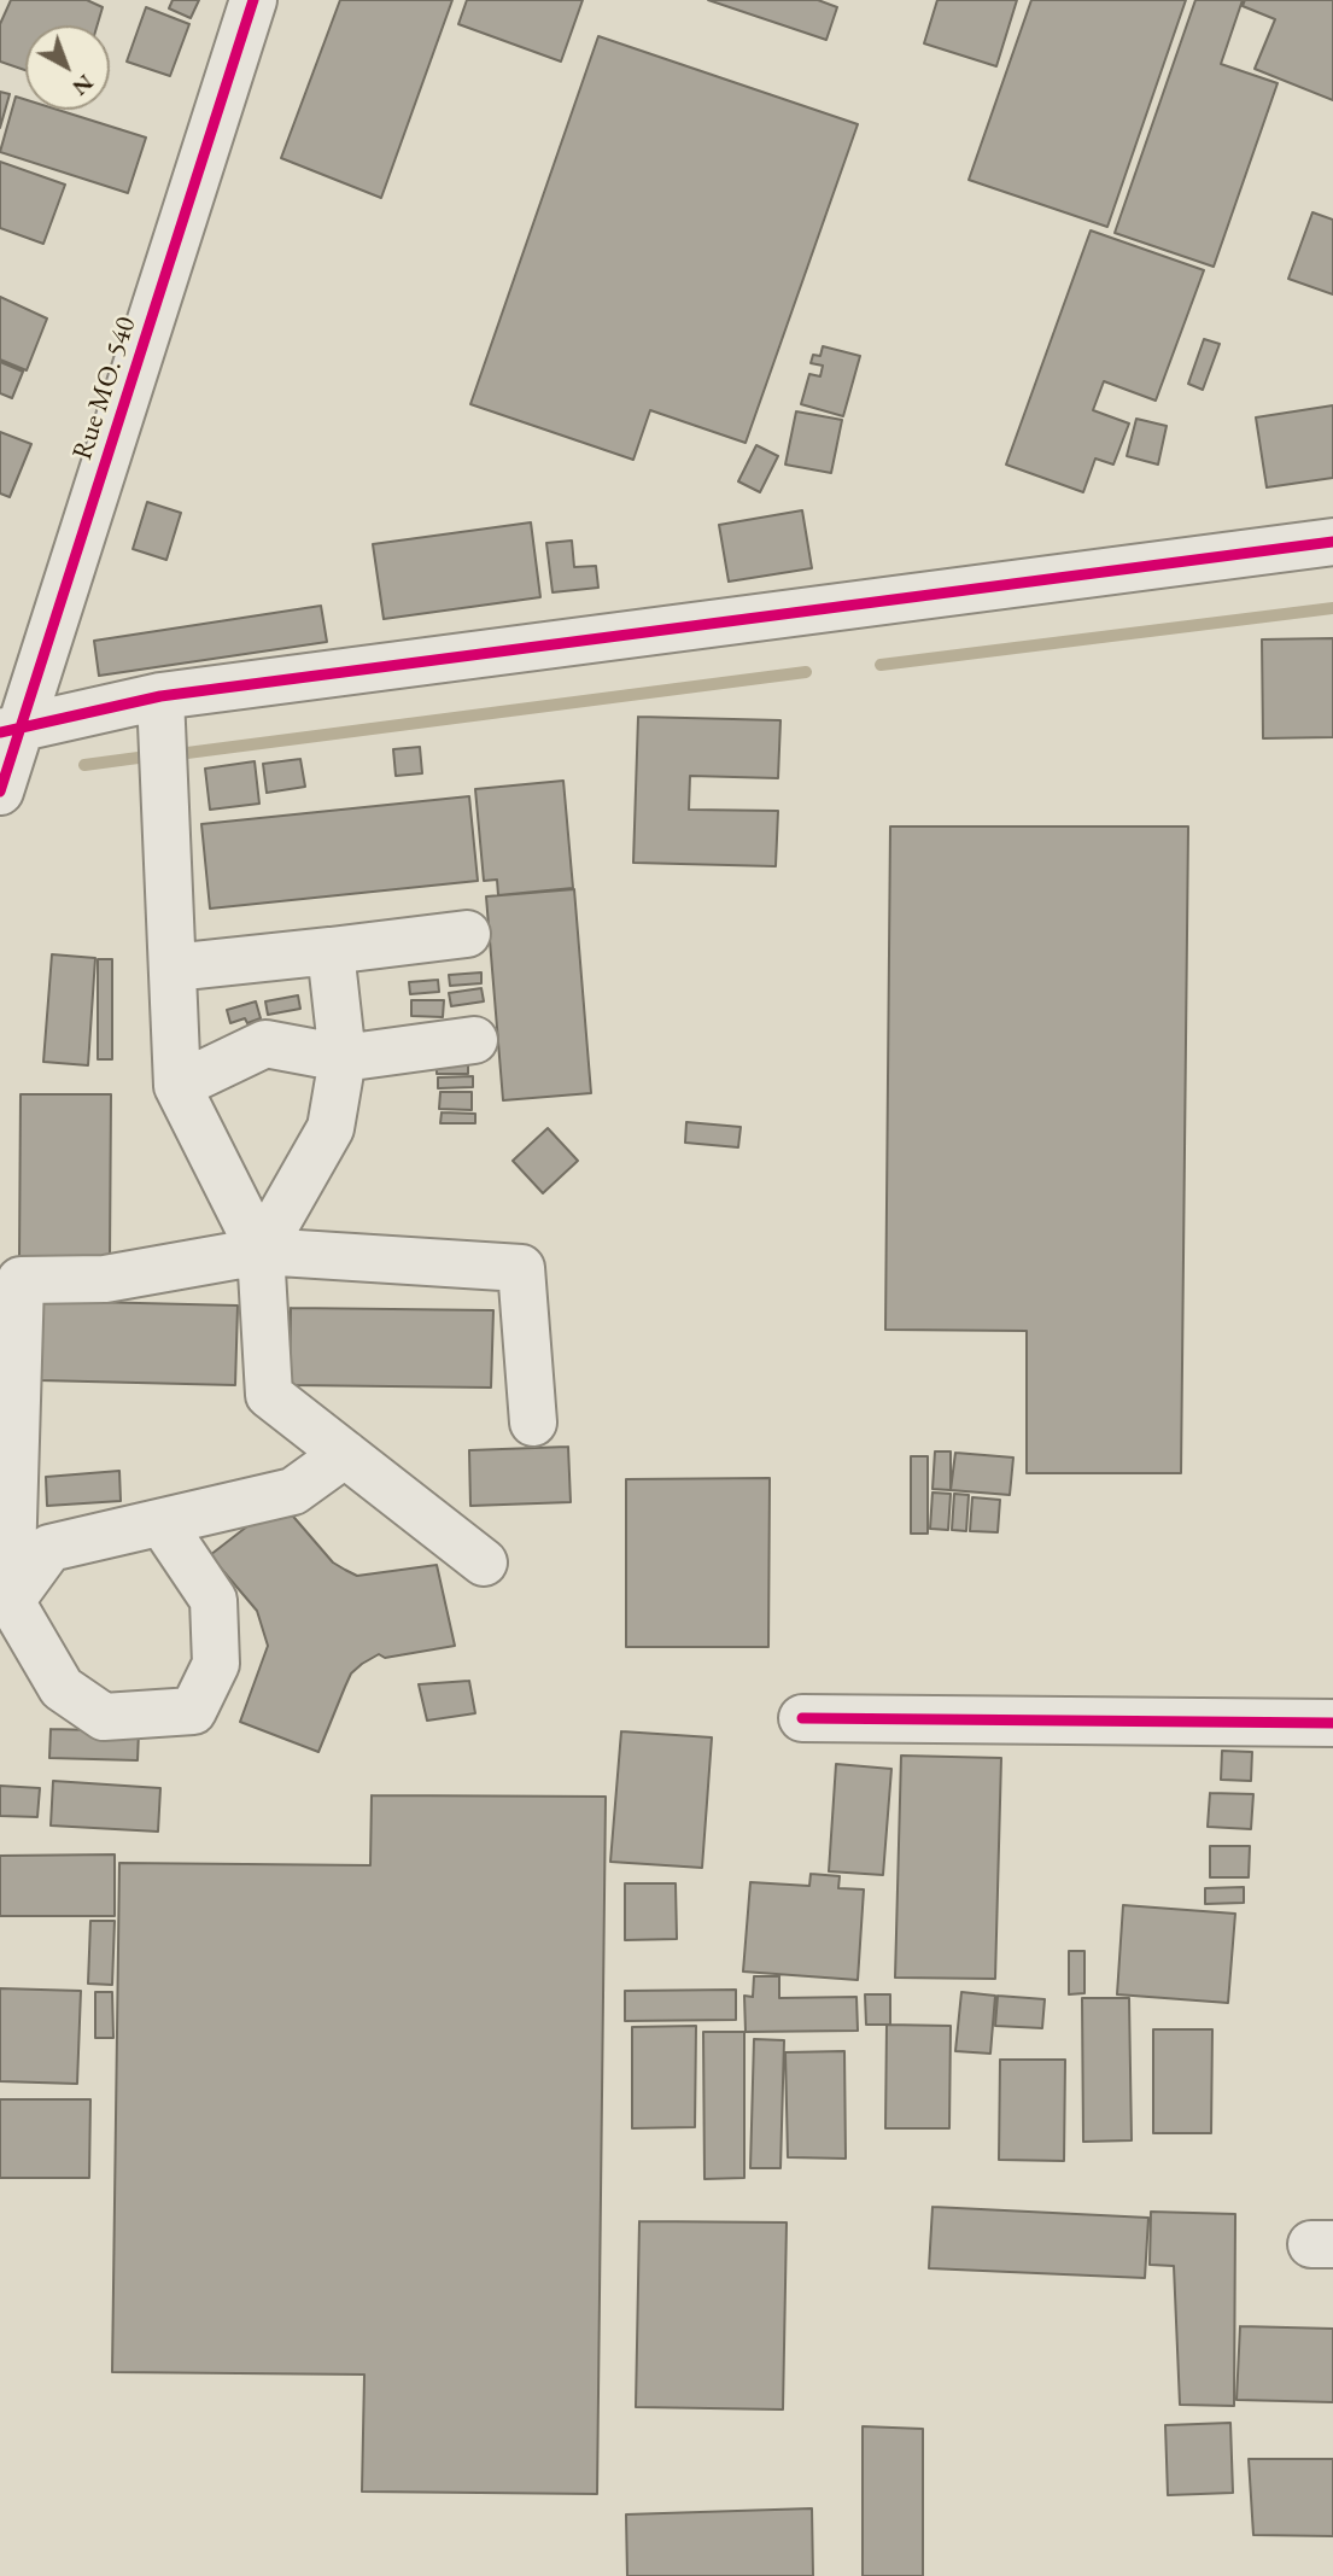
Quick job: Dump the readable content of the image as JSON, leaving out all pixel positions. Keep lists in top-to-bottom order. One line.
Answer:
{"streets":{"street":["Rue MO. 540"]},"north":"bottom right"}
